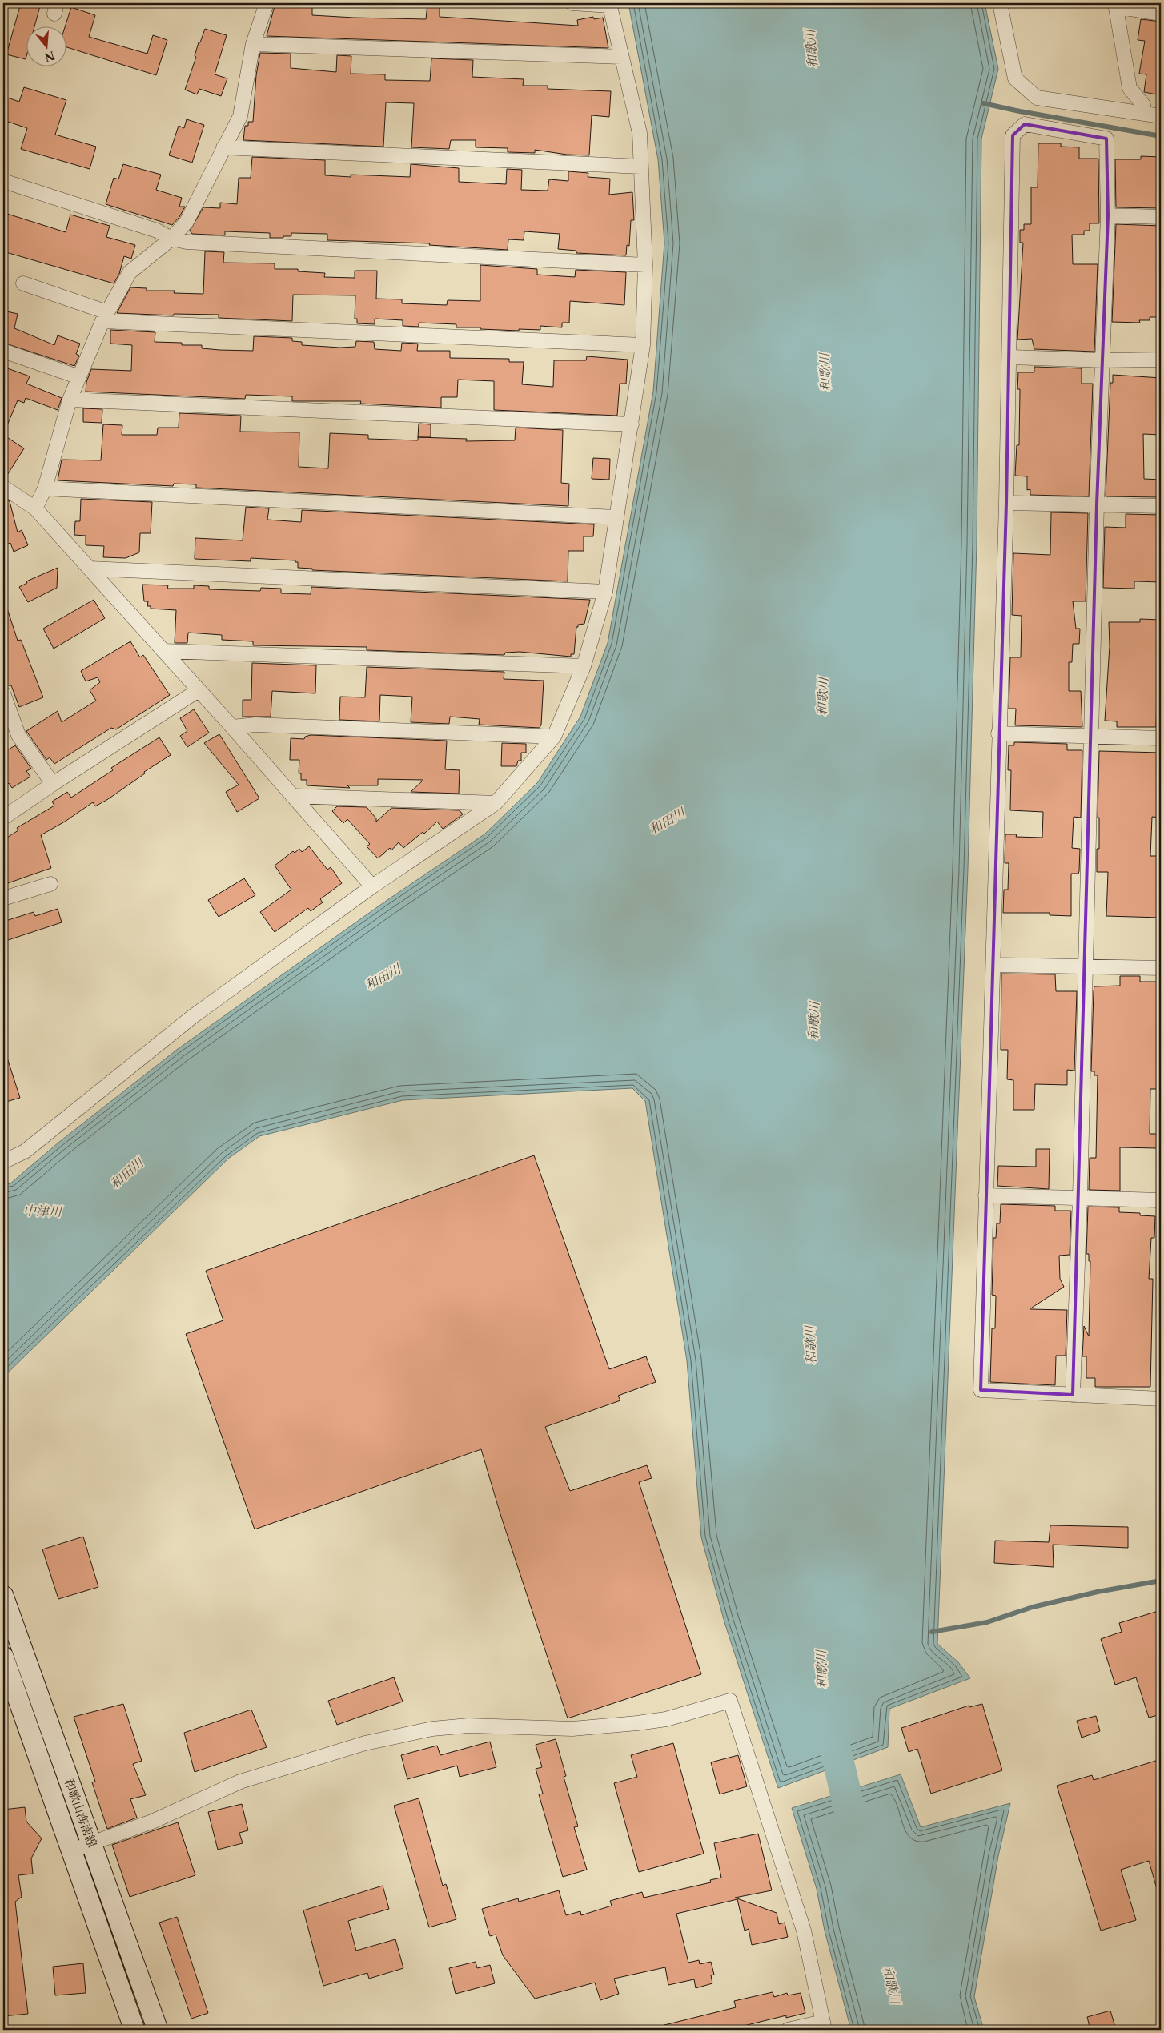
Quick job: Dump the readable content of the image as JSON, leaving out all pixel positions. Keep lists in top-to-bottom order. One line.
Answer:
{"streets":{"main road":["和歌山海南線"]},"water":["和歌川","和田川","中津川"],"north":"bottom"}
